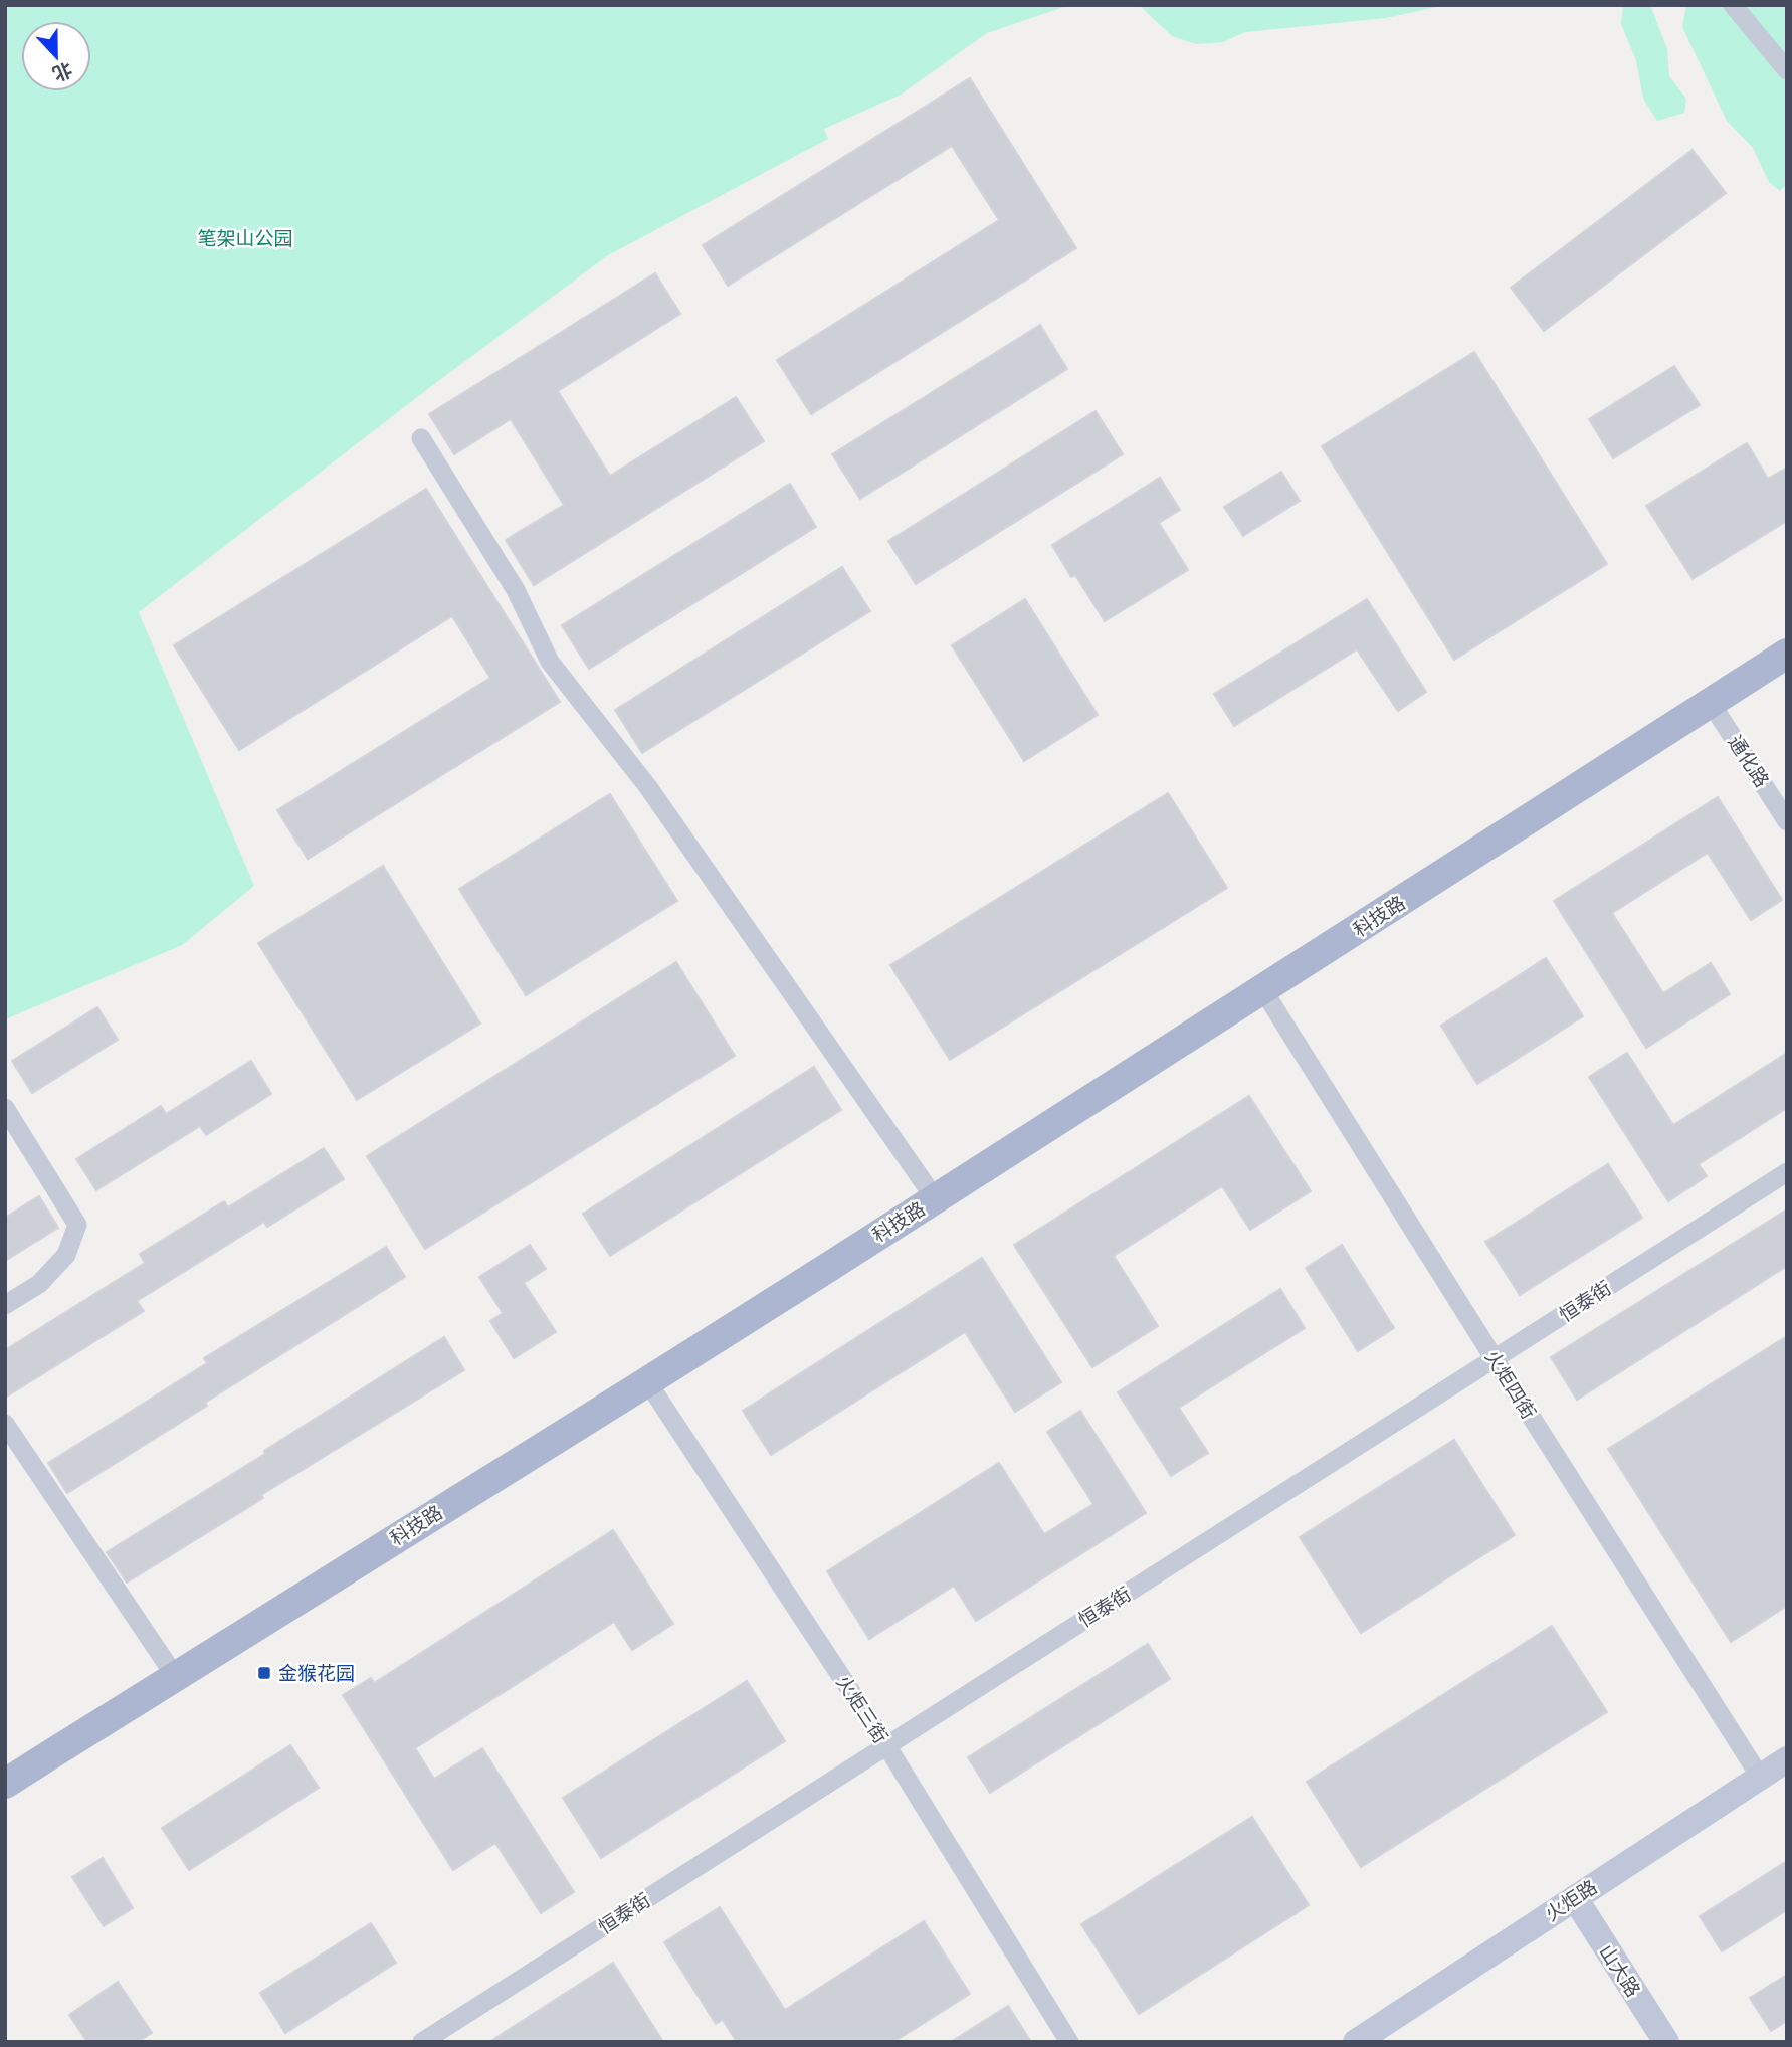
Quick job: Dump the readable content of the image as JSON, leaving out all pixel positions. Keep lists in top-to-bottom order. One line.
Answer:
{"streets":{"main road":["科技路","火炬路","山大路"],"street":["通化路","恒泰街","火炬四街","火炬三街"]},"crossings":[["通化路","科技路"],["科技路","火炬四街"],["科技路","火炬三街"],["恒泰街","火炬四街"],["恒泰街","火炬三街"],["火炬四街","火炬路"],["火炬路","山大路"]],"parks":["笔架山公园"],"places":{"transit":["金猴花园"]},"north":"bottom"}
